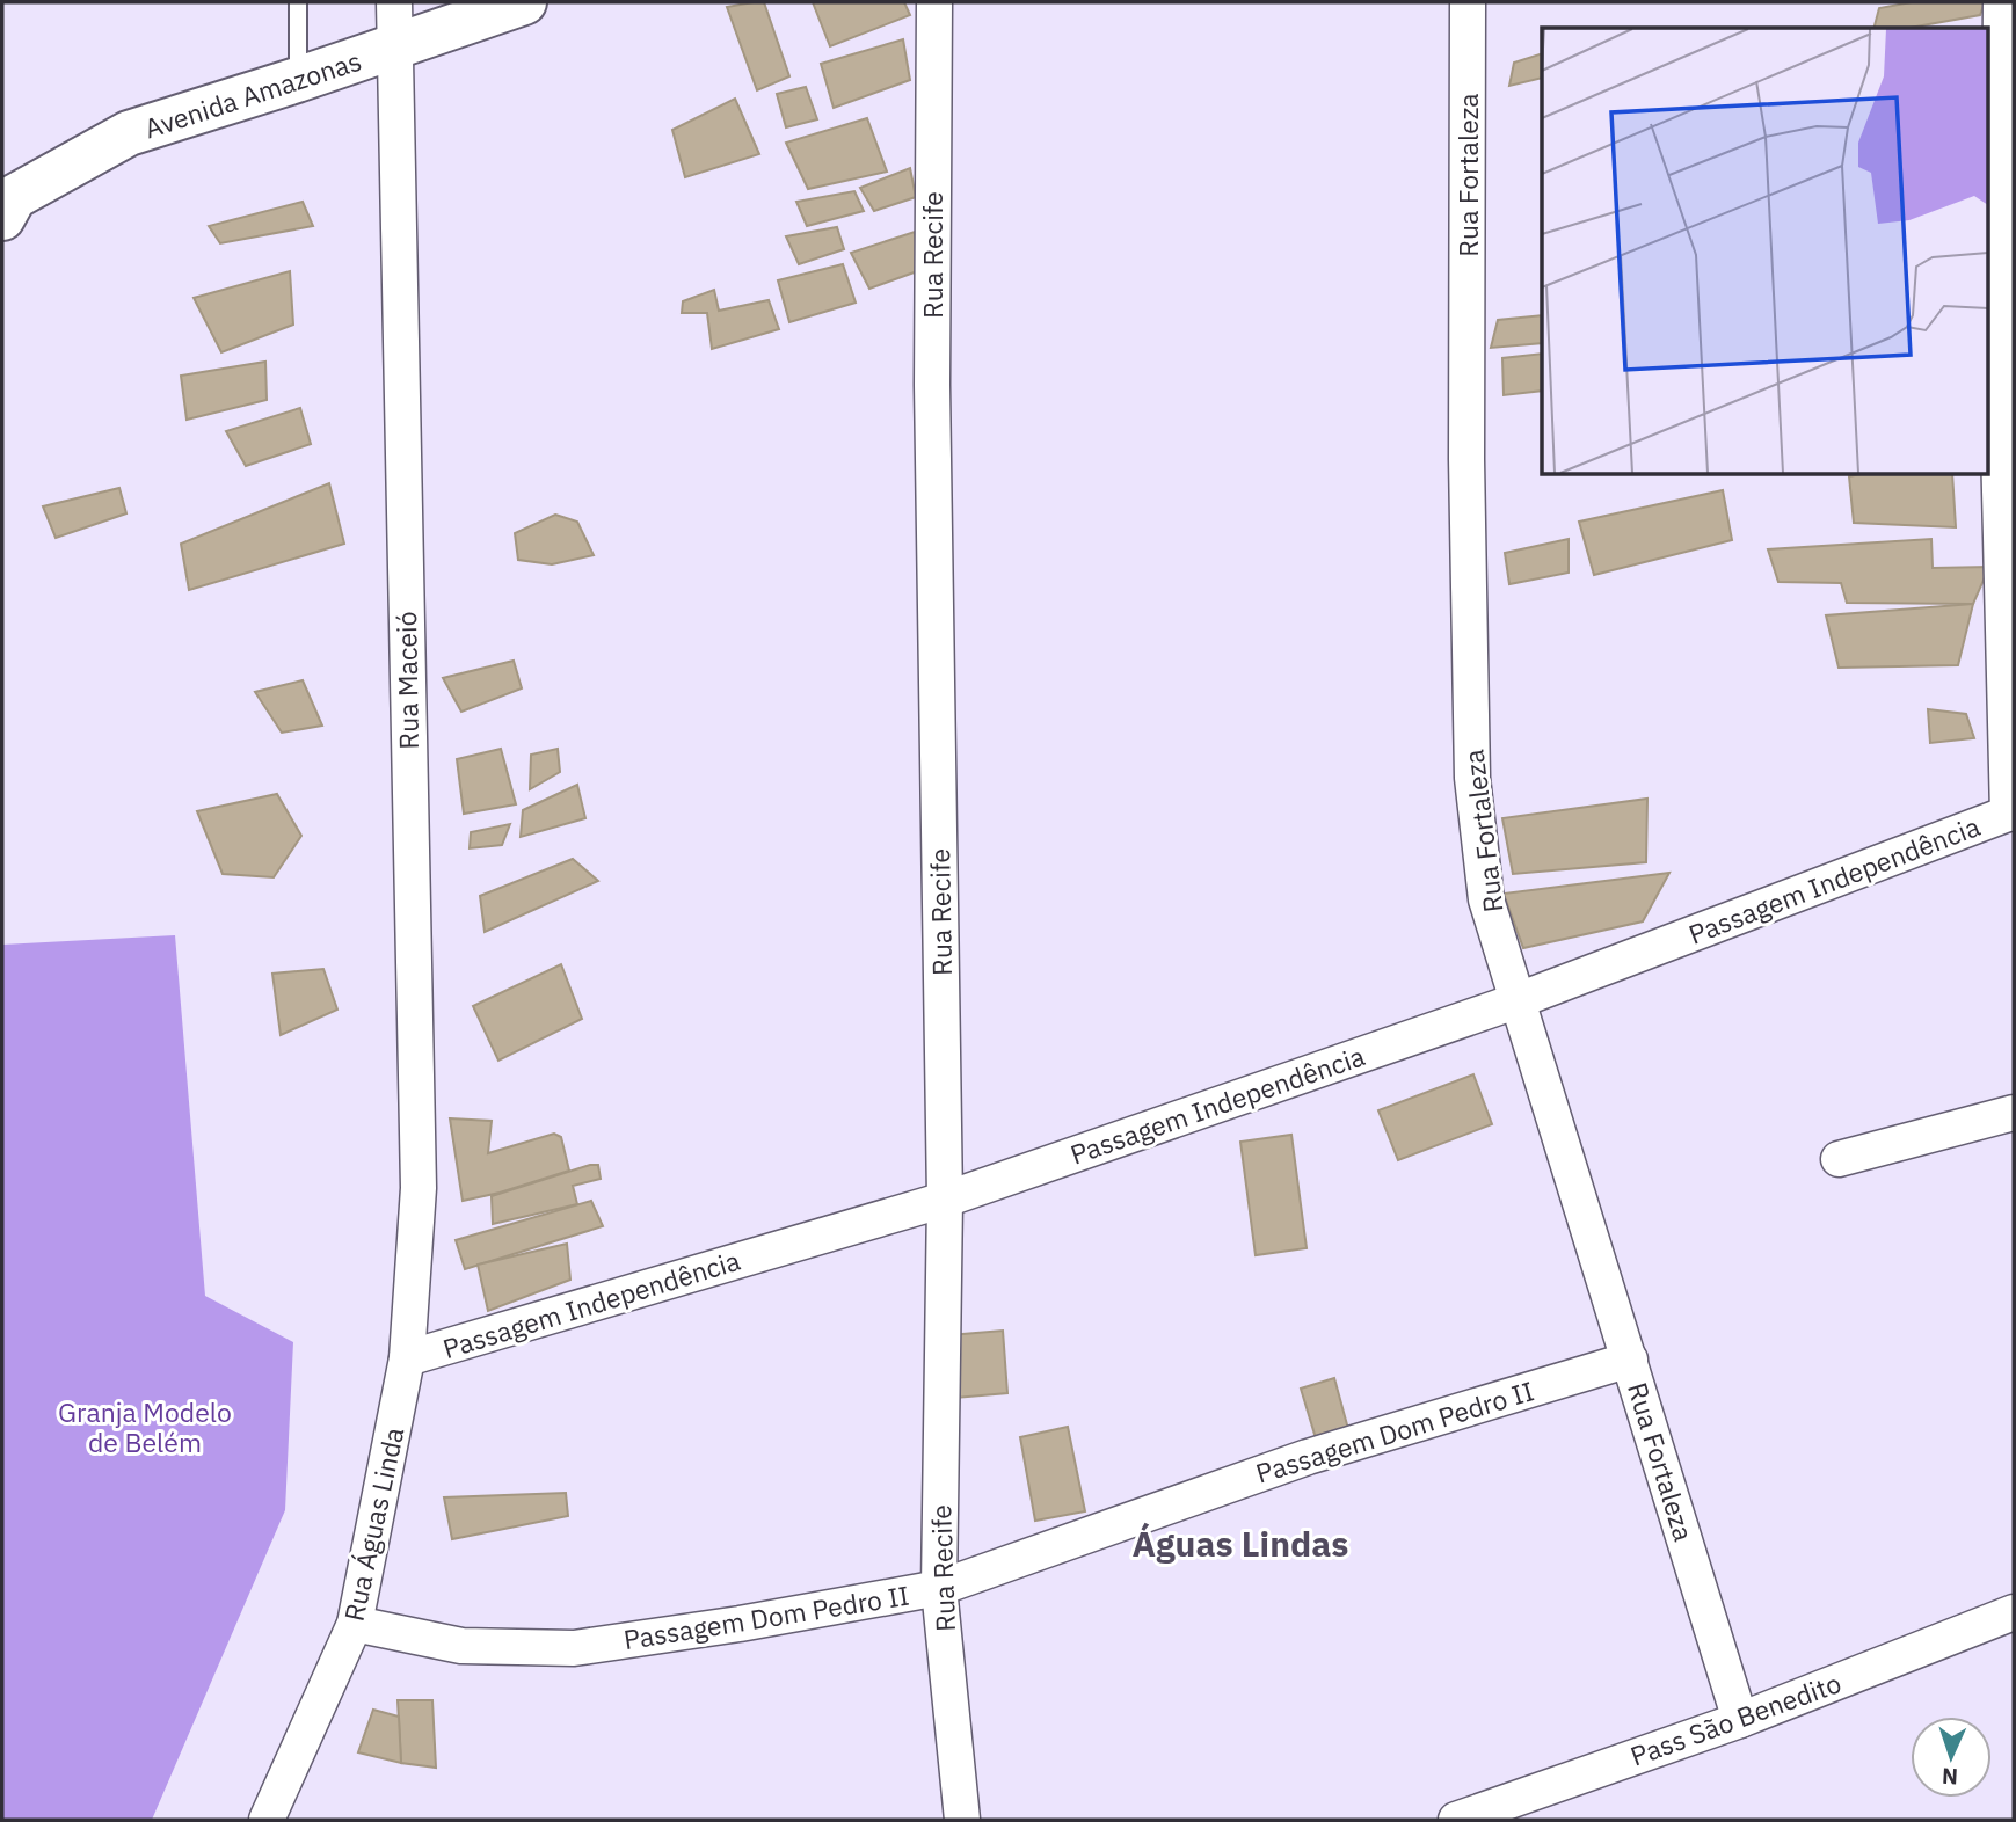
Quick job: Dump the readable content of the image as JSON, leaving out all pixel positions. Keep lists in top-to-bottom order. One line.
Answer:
{"streets":{"street":["Avenida Amazonas","Rua Fortaleza","Rua Recife","Rua Maceió","Passagem Independência","Passagem Dom Pedro II","Rua Águas Linda","Pass São Benedito"]},"crossings":[["Avenida Amazonas","Rua Maceió"],["Rua Fortaleza","Passagem Independência"],["Rua Fortaleza","Passagem Dom Pedro II"],["Rua Fortaleza","Pass São Benedito"],["Rua Recife","Passagem Independência"],["Rua Recife","Passagem Dom Pedro II"],["Rua Maceió","Passagem Independência"],["Rua Maceió","Rua Águas Linda"],["Passagem Independência","Rua Águas Linda"],["Passagem Dom Pedro II","Rua Águas Linda"]],"districts":["Águas Lindas"],"parks":["Granja Modelo de Belém"],"north":"bottom"}
